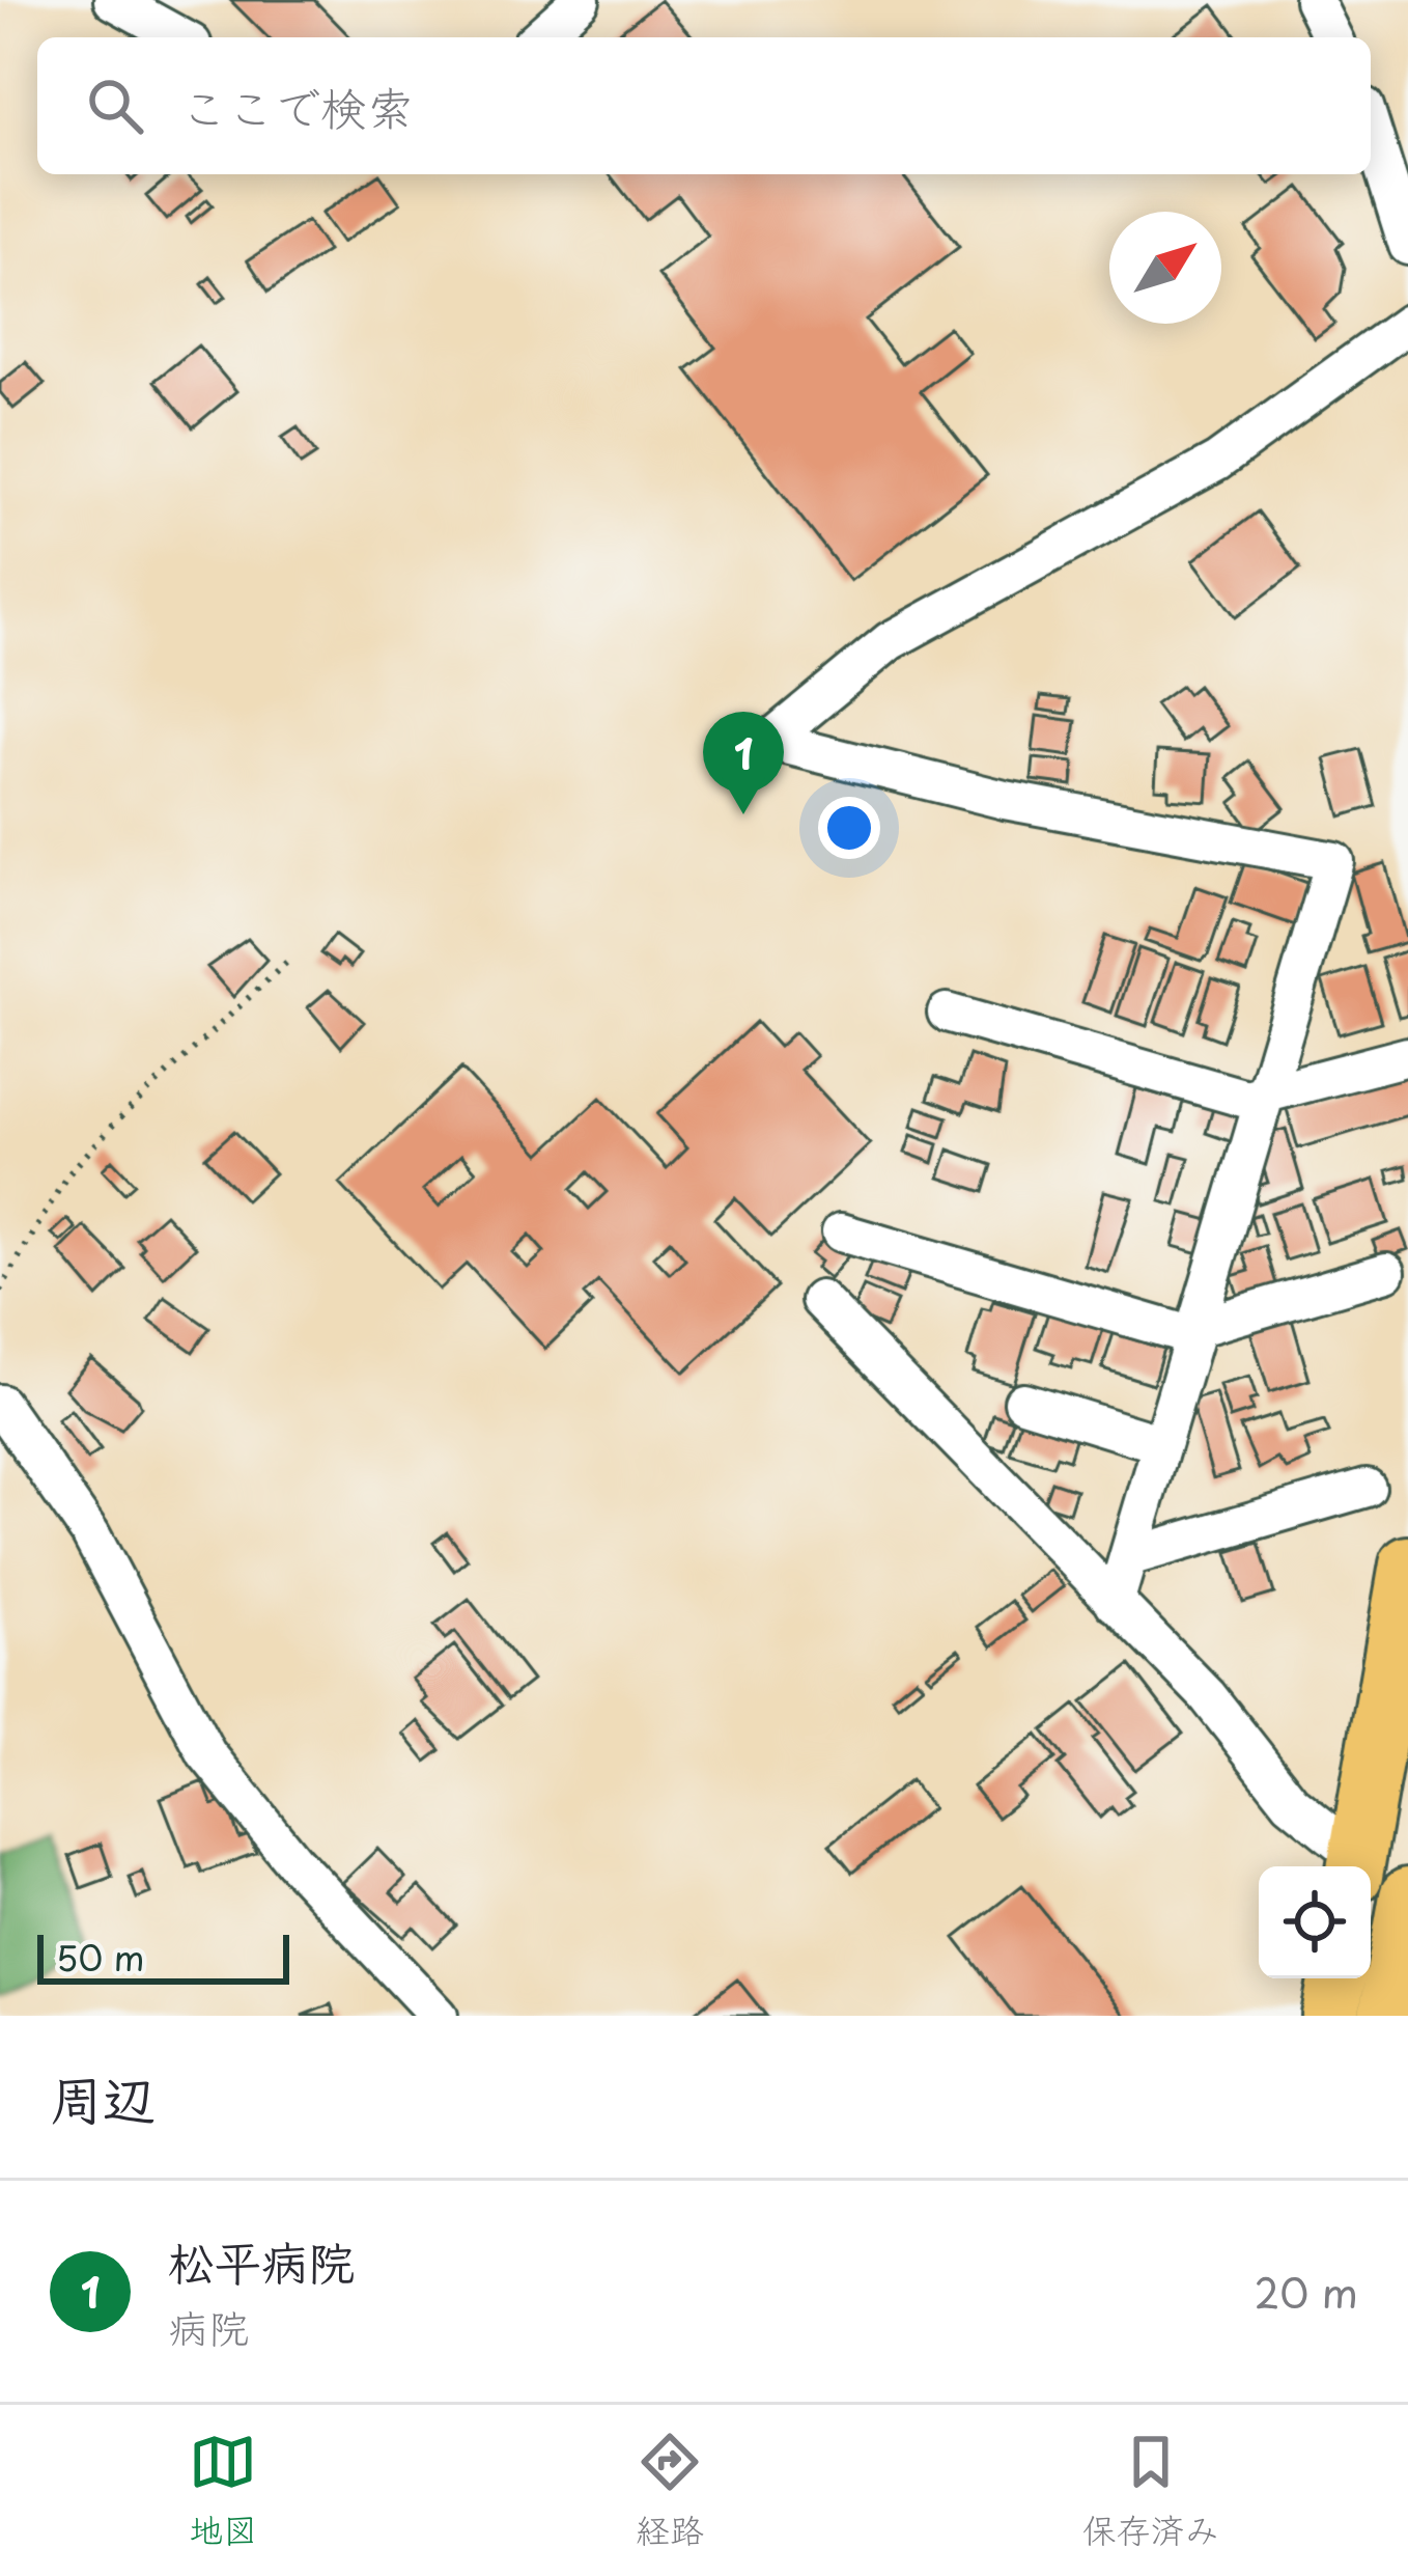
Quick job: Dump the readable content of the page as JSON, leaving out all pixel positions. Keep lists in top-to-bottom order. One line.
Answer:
{"scale_bar":"50 m","north":"top right","page":{"search":"ここで検索","pins":"1","scale":"50 m","heading":"周辺","list":[{"mark":"1","name":"松平病院","note":"病院","value":"20 m"}],"nav":["地図","経路","保存済み"]}}
